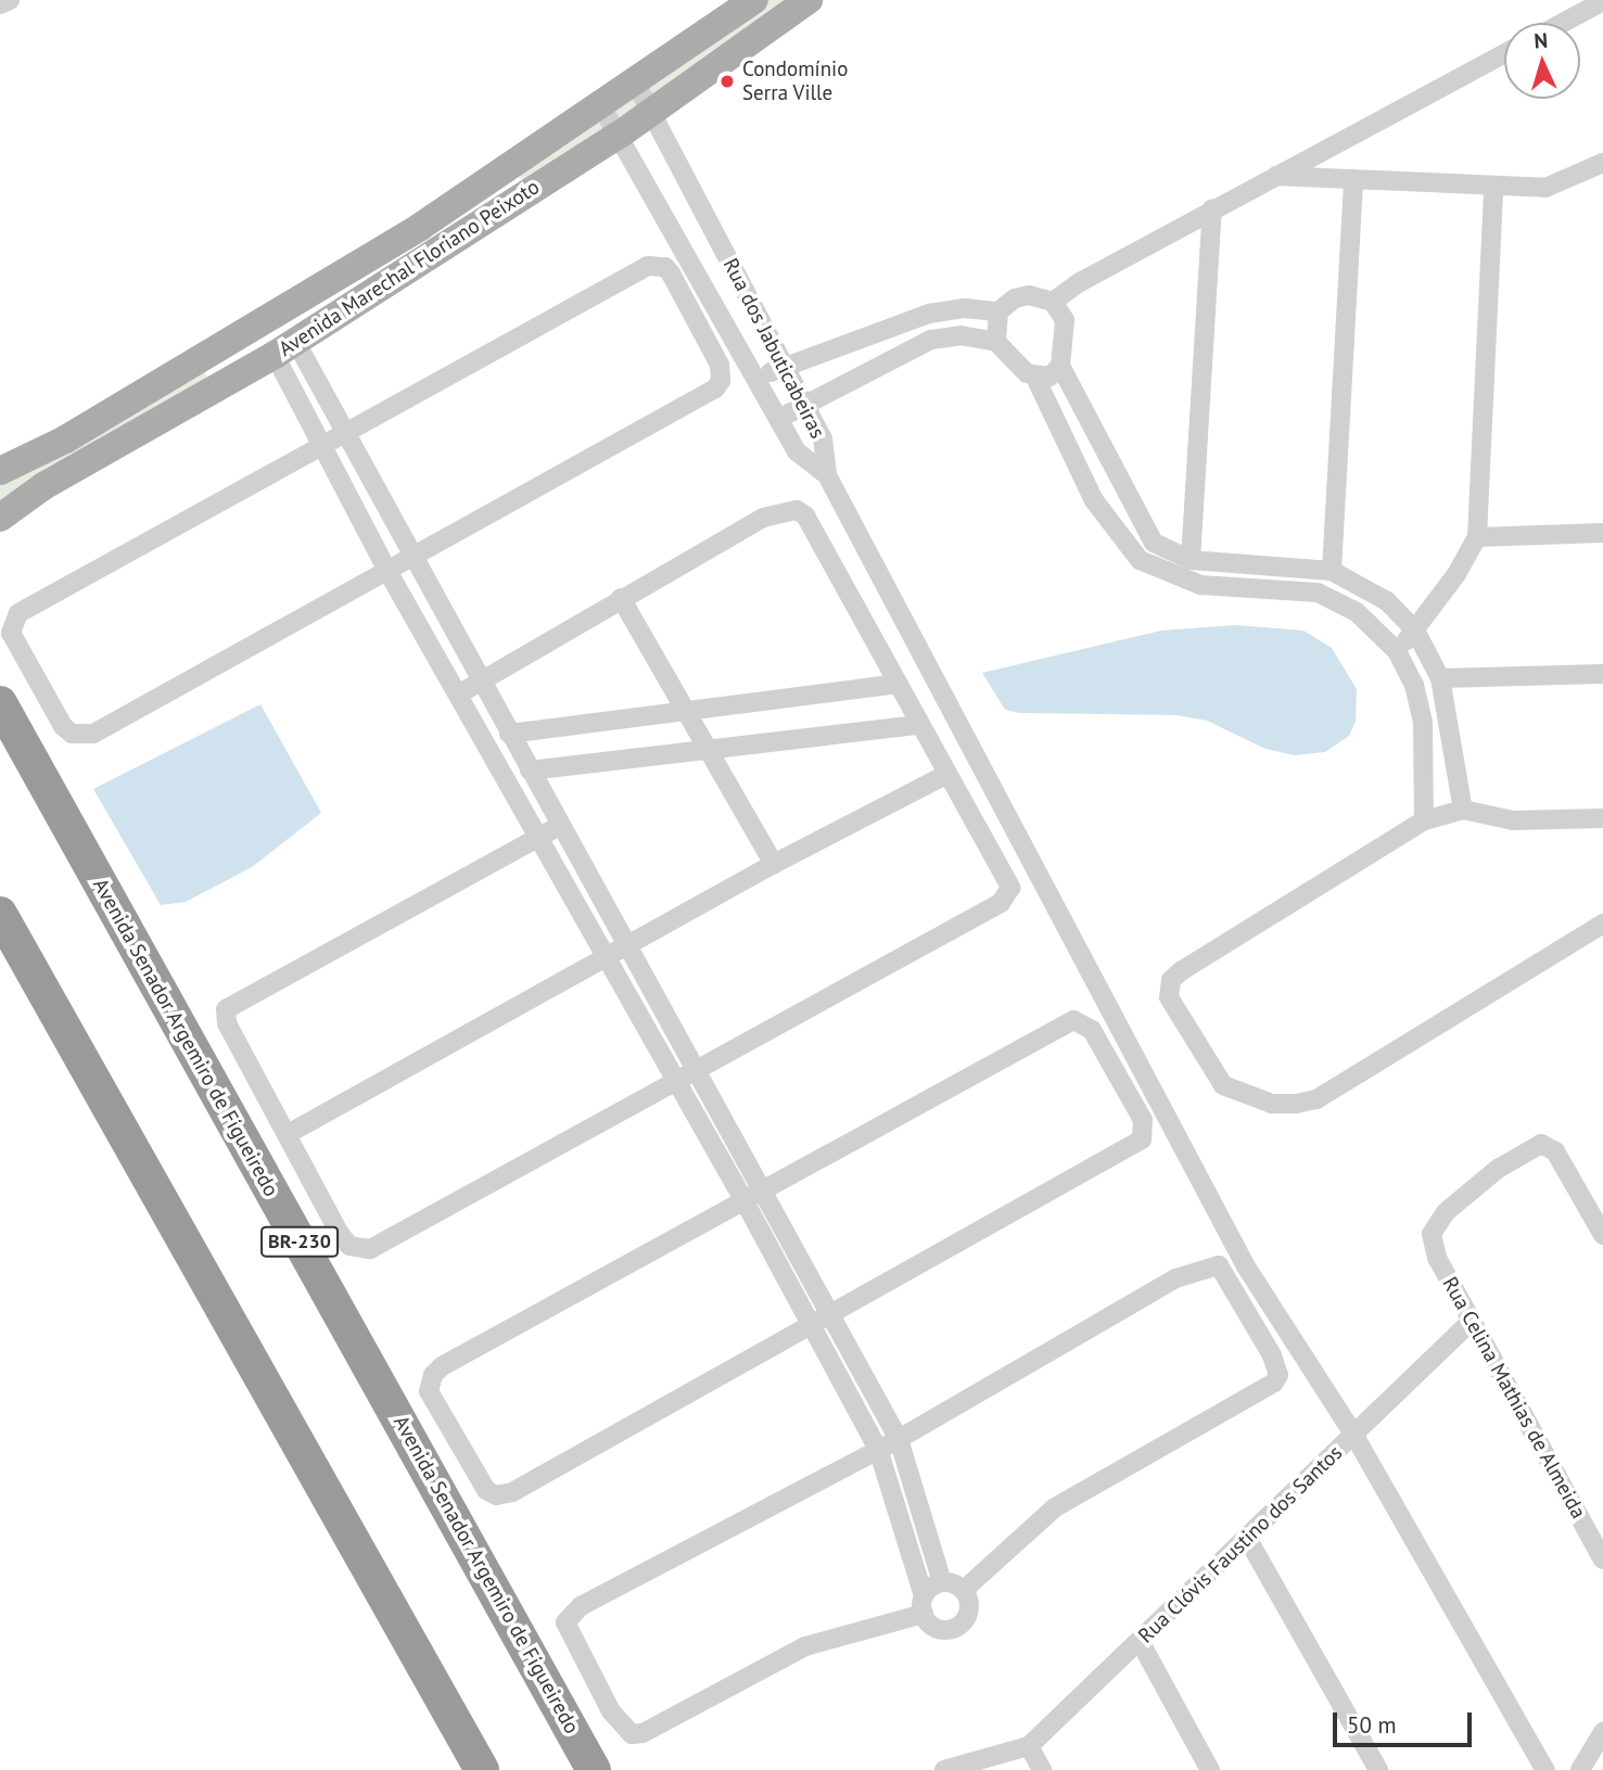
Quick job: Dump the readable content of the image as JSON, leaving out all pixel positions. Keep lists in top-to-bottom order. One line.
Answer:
{"streets":{"highway":["Avenida Senador Argemiro de Figueiredo","BR-230"],"main road":["Avenida Marechal Floriano Peixoto"],"street":["Rua dos Jabuticabeiras","Rua Celina Mathias de Almeida","Rua Clóvis Faustino dos Santos"]},"crossings":[["Avenida Marechal Floriano Peixoto","Rua dos Jabuticabeiras"],["Rua Celina Mathias de Almeida","Rua Clóvis Faustino dos Santos"]],"places":["Condomínio Serra Ville"],"scale_bar":"50 m","north":"top"}
